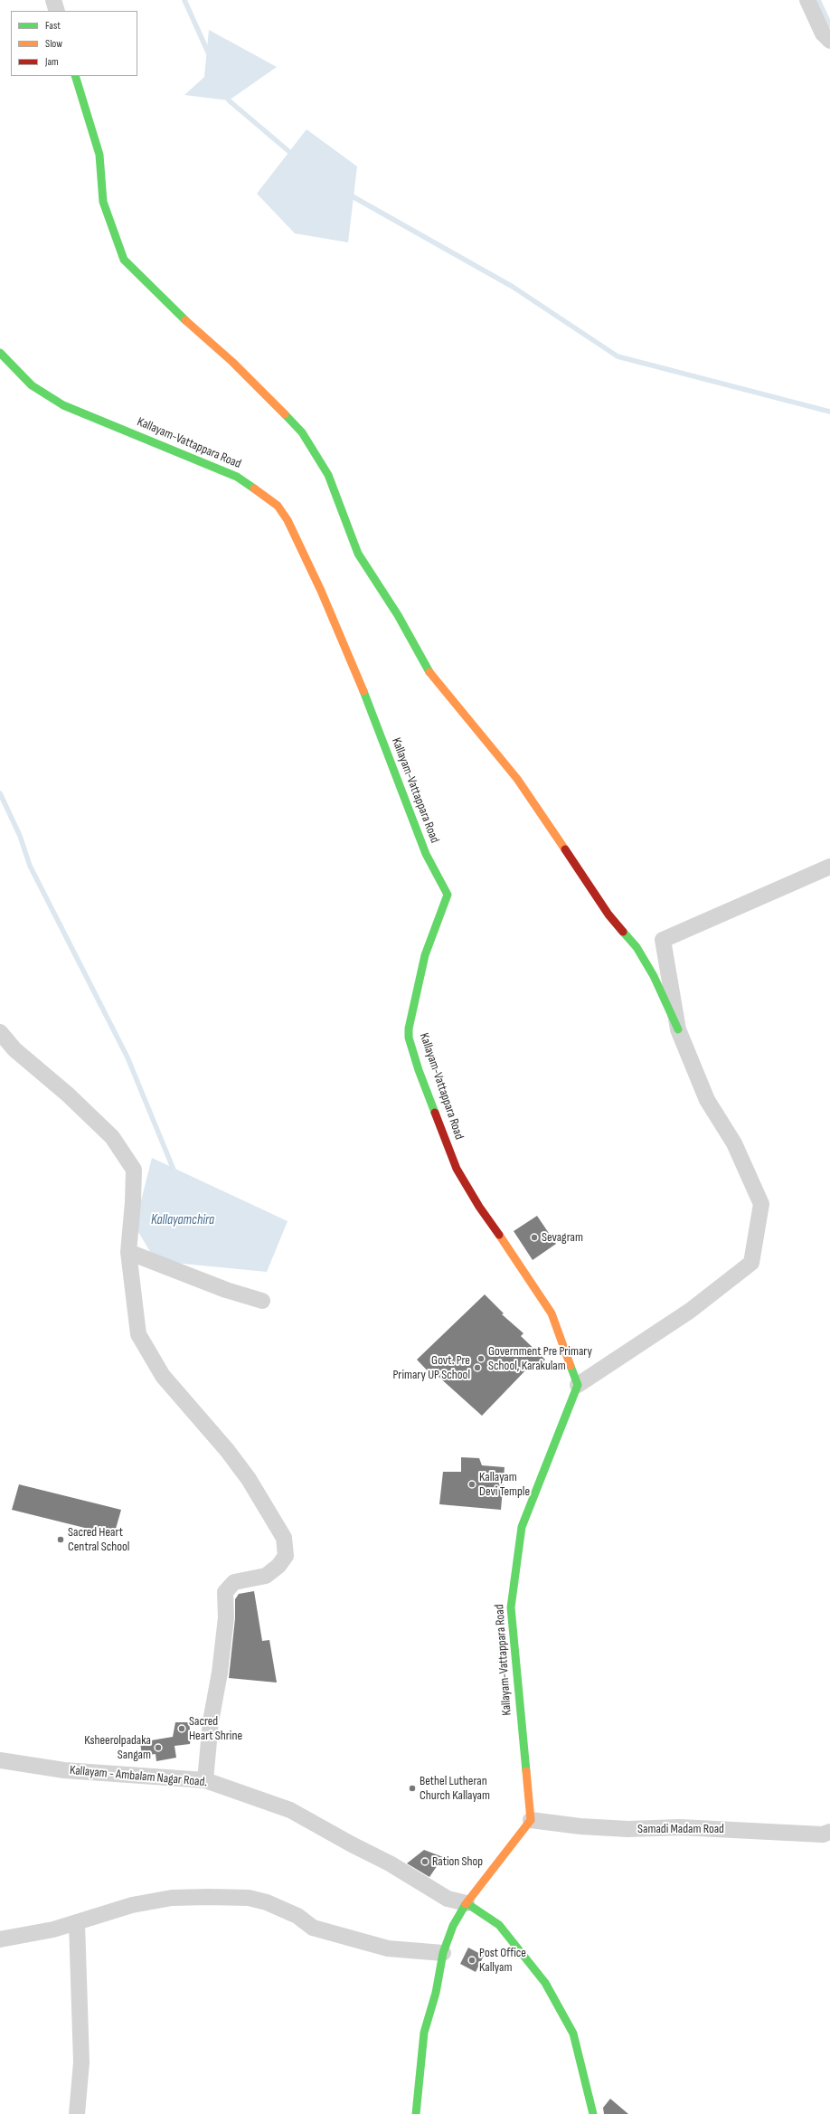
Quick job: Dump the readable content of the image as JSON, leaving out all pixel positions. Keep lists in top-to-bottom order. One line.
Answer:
{"streets":{"street":["Kallayam-Vattappara Road","Kallayam - Ambalam Nagar Road.","Samadi Madam Road"]},"crossings":[["Kallayam-Vattappara Road","Samadi Madam Road"]],"water":["Kallayamchira"],"places":["Sevagram","Government Pre Primary School, Karakulam","Govt. Pre Primary UP School","Kallayam Devi Temple","Sacred Heart Central School","Sacred Heart Shrine","Ksheerolpadaka Sangam","Bethel Lutheran Church Kallayam","Ration Shop","Post Office Kallyam"],"legend":["Fast","Slow","Jam"]}
